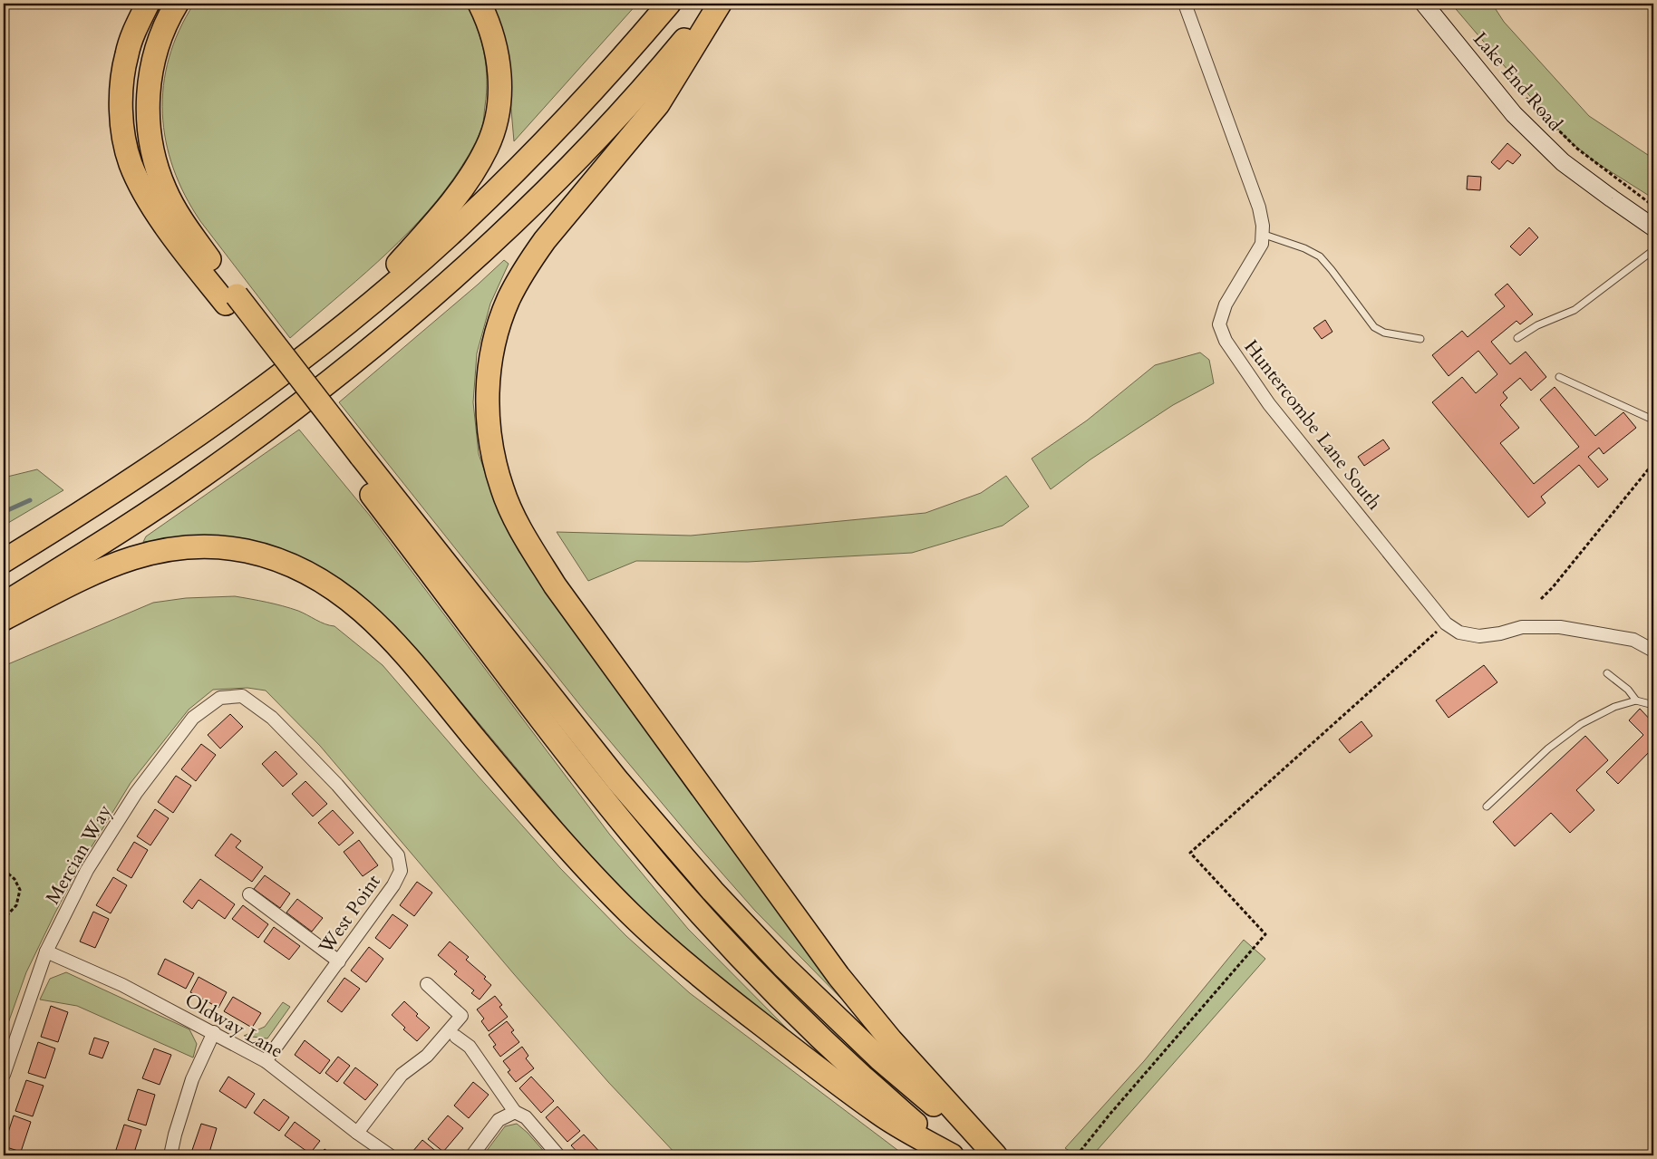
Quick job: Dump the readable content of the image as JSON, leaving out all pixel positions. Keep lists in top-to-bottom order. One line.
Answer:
{"streets":{"main road":["Lake End Road"],"street":["Huntercombe Lane South","Mercian Way","West Point","Oldway Lane"]},"crossings":[["Mercian Way","West Point"],["Mercian Way","Oldway Lane"],["West Point","Oldway Lane"]]}
